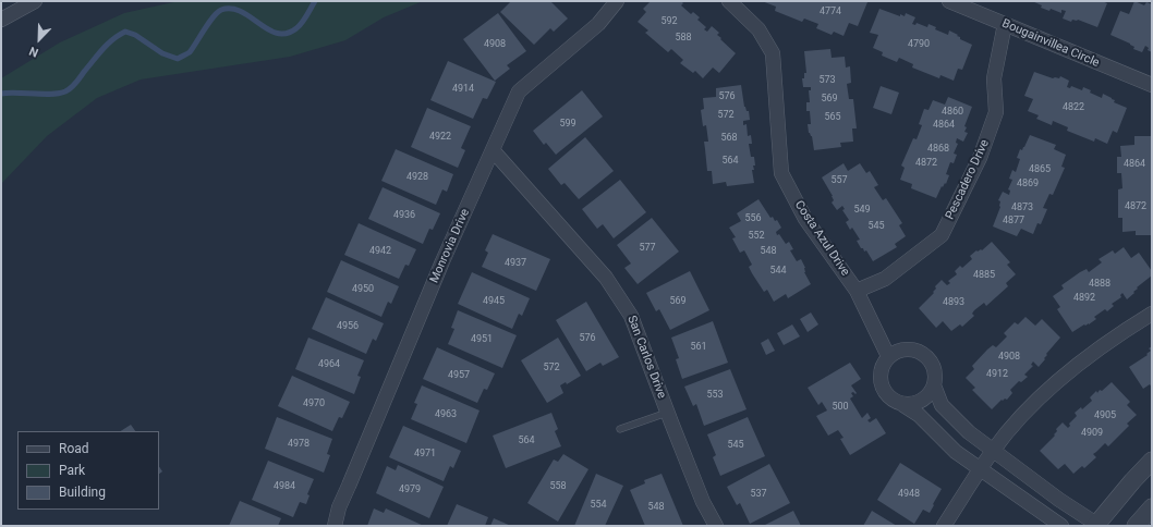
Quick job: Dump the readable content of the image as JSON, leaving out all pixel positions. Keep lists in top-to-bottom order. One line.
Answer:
{"streets":{"street":["Bougainvillea Circle","Pescadero Drive","Costa Azul Drive","Monrovia Drive","San Carlos Drive"]},"crossings":[["Bougainvillea Circle","Pescadero Drive"],["Pescadero Drive","Costa Azul Drive"],["Monrovia Drive","San Carlos Drive"]],"house_numbers":["4774","592","588","4908","4790","573","4914","576","569","4822","4860","572","565","599","4864","4922","568","4868","564","4872","4864","4865","4928","557","4869","4872","4873","549","4936","556","4877","545","552","577","4942","548","4937","544","4885","4888","4950","4892","4945","569","4893","4956","576","4951","561","4908","4964","572","4912","4957","553","4970","500","4963","4905","4909","564","4978","545","4971","4984","558","4979","537","4948","554","548"],"legend":["Road","Park","Building"],"north":"bottom left"}
